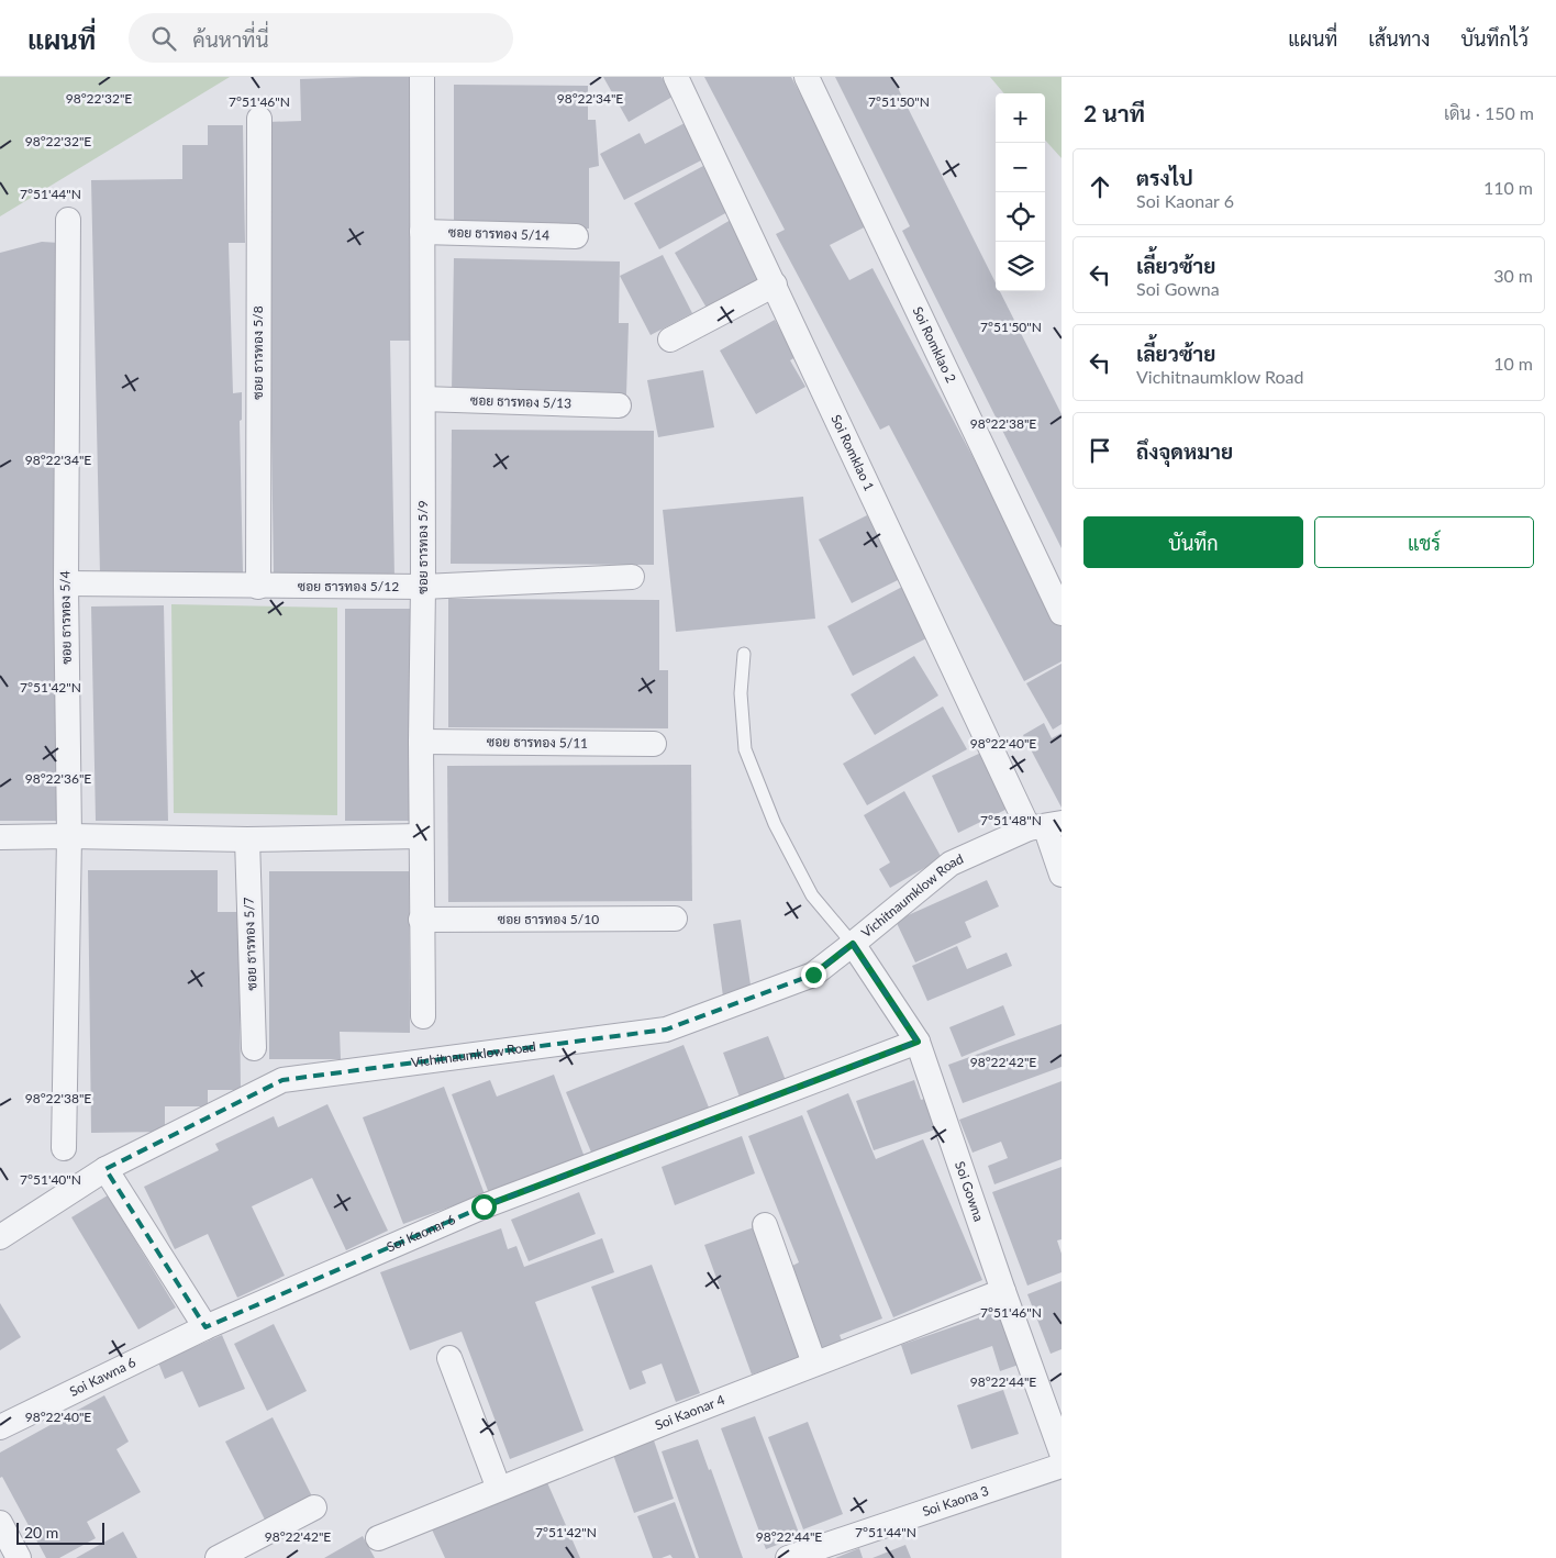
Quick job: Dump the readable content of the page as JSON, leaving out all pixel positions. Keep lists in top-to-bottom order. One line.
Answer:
{"streets":{"street":["ซอย ธารทอง 5/14","Soi Romklao 2","ซอย ธารทอง 5/8","ซอย ธารทอง 5/13","Soi Romklao 1","ซอย ธารทอง 5/9","ซอย ธารทอง 5/12","ซอย ธารทอง 5/4","ซอย ธารทอง 5/11","Vichitnaumklow Road","ซอย ธารทอง 5/10","ซอย ธารทอง 5/7","Soi Gowna","Soi Kaonar 6","Soi Kawna 6","Soi Kaonar 4","Soi Kaona 3"]},"crossings":[["ซอย ธารทอง 5/14","ซอย ธารทอง 5/9"],["ซอย ธารทอง 5/8","ซอย ธารทอง 5/12"],["ซอย ธารทอง 5/13","ซอย ธารทอง 5/9"],["Soi Romklao 1","Vichitnaumklow Road"],["ซอย ธารทอง 5/9","ซอย ธารทอง 5/12"],["ซอย ธารทอง 5/9","ซอย ธารทอง 5/11"],["ซอย ธารทอง 5/9","ซอย ธารทอง 5/10"],["ซอย ธารทอง 5/12","ซอย ธารทอง 5/4"],["Vichitnaumklow Road","Soi Gowna"],["Soi Gowna","Soi Kaonar 6"],["Soi Gowna","Soi Kaonar 4"],["Soi Kaonar 6","Soi Kawna 6"]],"scale_bar":"20 m","page":{"header":"แผนที่","search":"ค้นหาที่นี่","nav":["แผนที่","เส้นทาง","บันทึกไว้"],"heading":["2 นาที","เดิน · 150 m"],"map_buttons":["+","−"],"list":[["ตรงไป","Soi Kaonar 6","110 m"],["เลี้ยวซ้าย","Soi Gowna","30 m"],["เลี้ยวซ้าย","Vichitnaumklow Road","10 m"],"ถึงจุดหมาย"],"buttons":["บันทึก","แชร์"],"scale":"20 m"},"coordinates":["98°22'32\"E","98°22'34\"E","7°51'46\"N","7°51'50\"N","7°51'44\"N","98°22'38\"E","7°51'42\"N","98°22'40\"E","98°22'36\"E","7°51'48\"N","98°22'42\"E","7°51'40\"N","98°22'44\"E"]}
